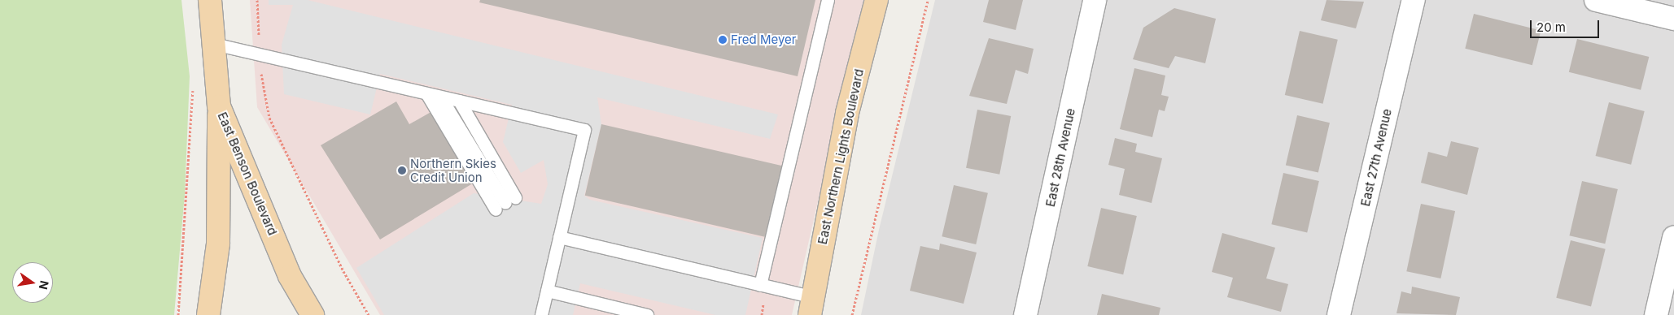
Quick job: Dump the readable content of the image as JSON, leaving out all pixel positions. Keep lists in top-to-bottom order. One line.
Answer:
{"streets":{"main road":["East Northern Lights Boulevard","East Benson Boulevard"],"street":["East 28th Avenue","East 27th Avenue"]},"places":["Fred Meyer","Northern Skies Credit Union"],"scale_bar":"20 m","north":"right"}
